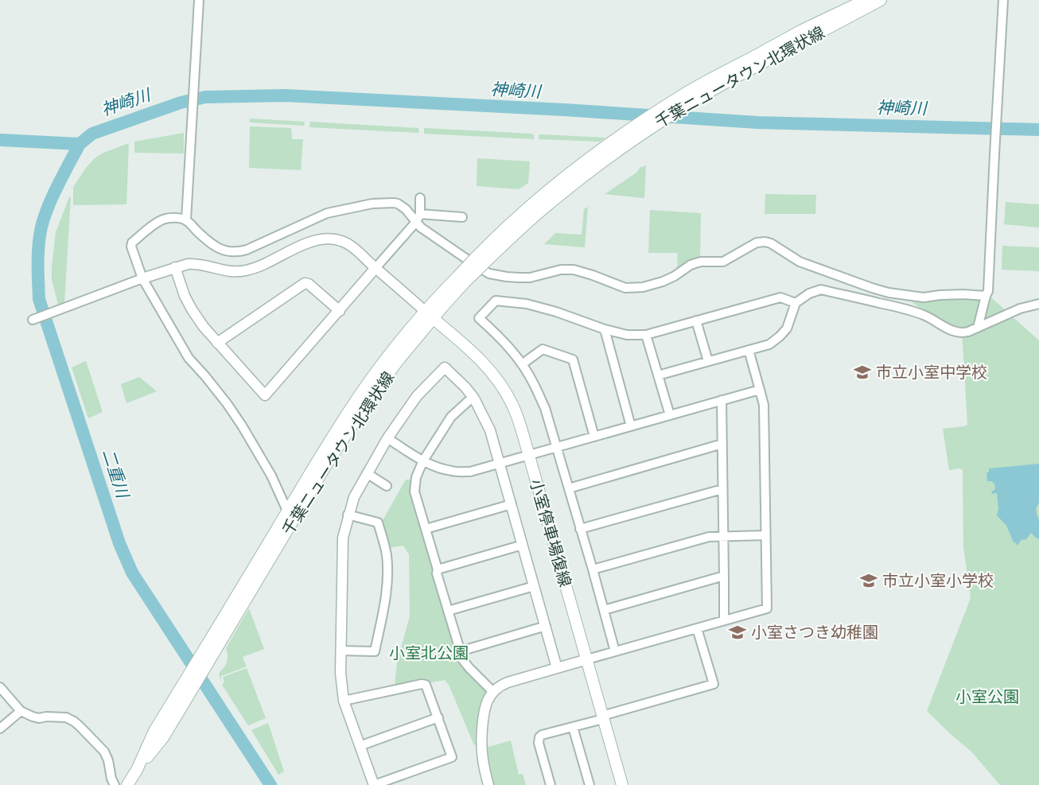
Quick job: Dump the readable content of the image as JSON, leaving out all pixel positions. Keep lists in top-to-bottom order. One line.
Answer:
{"streets":{"main road":["千葉ニュータウン北環状線","小室停車場復線"]},"crossings":[["千葉ニュータウン北環状線","小室停車場復線"]],"water":["神崎川","二重川"],"parks":["小室北公園","小室公園"],"places":{"school or university":["市立小室中学校","市立小室小学校","小室さつき幼稚園"]}}
